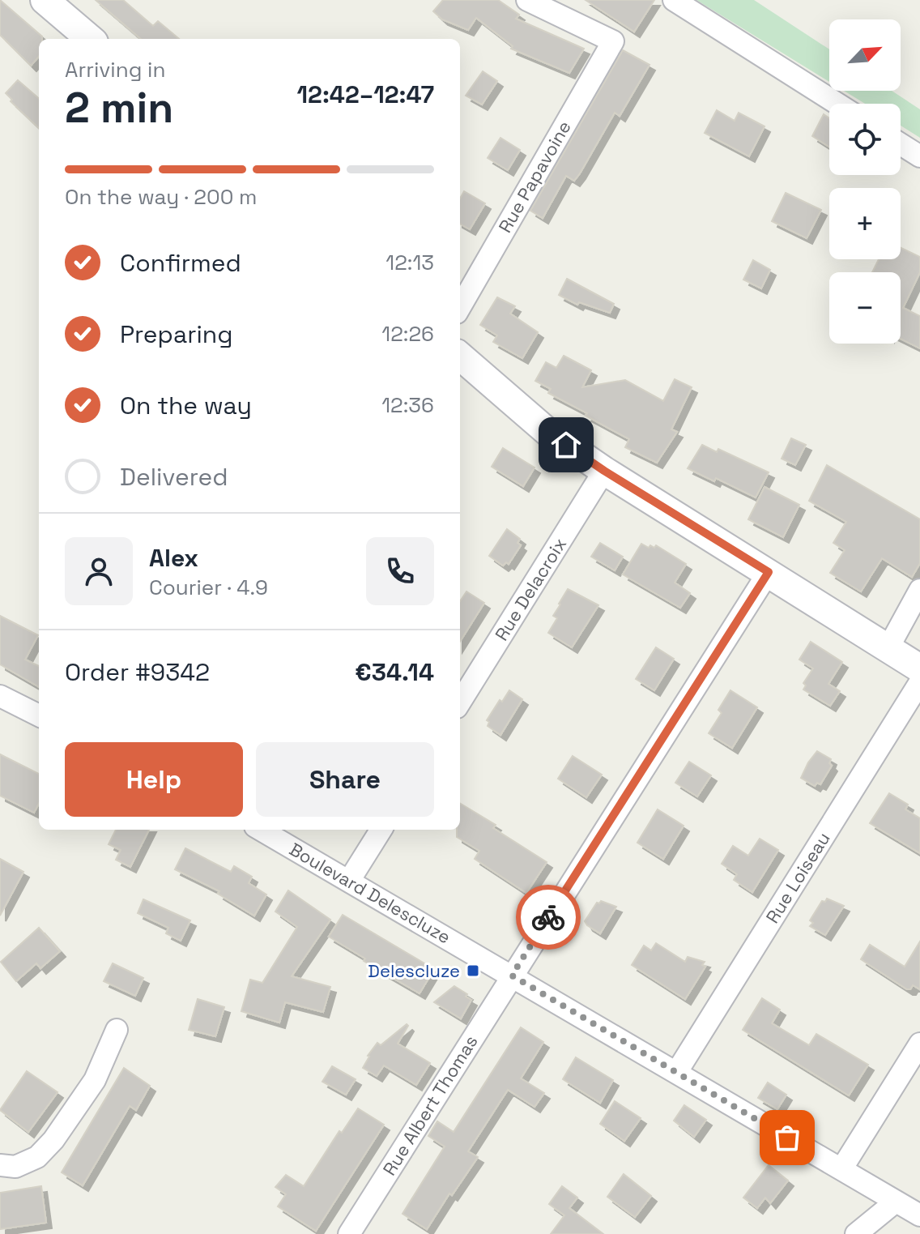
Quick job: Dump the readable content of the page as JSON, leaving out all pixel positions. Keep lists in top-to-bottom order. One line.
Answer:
{"streets":{"street":["Rue Papavoine","Rue Delacroix","Rue Loiseau","Boulevard Delescluze","Rue Albert Thomas"]},"crossings":[["Rue Loiseau","Boulevard Delescluze"],["Boulevard Delescluze","Rue Albert Thomas"]],"places":{"transit":["Delescluze"]},"north":"top right","page":{"map_buttons":["+","−"],"heading":["2 min","Arriving in","12:42–12:47"],"panel":["Alex","Courier · 4.9","Order #9342","€34.14"],"bar":"On the way · 200 m","list":[["Confirmed","12:13"],["Preparing","12:26"],["On the way","12:36"],"Delivered"],"buttons":["Help","Share"]}}
